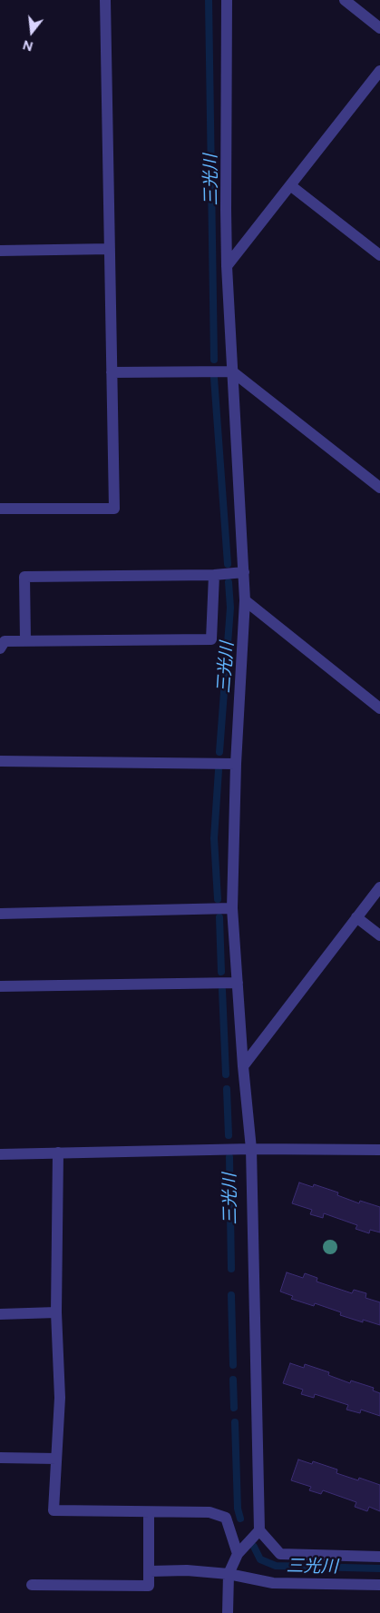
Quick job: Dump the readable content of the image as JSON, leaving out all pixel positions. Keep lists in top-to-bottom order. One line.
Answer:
{"water":["三光川"],"north":"bottom"}
